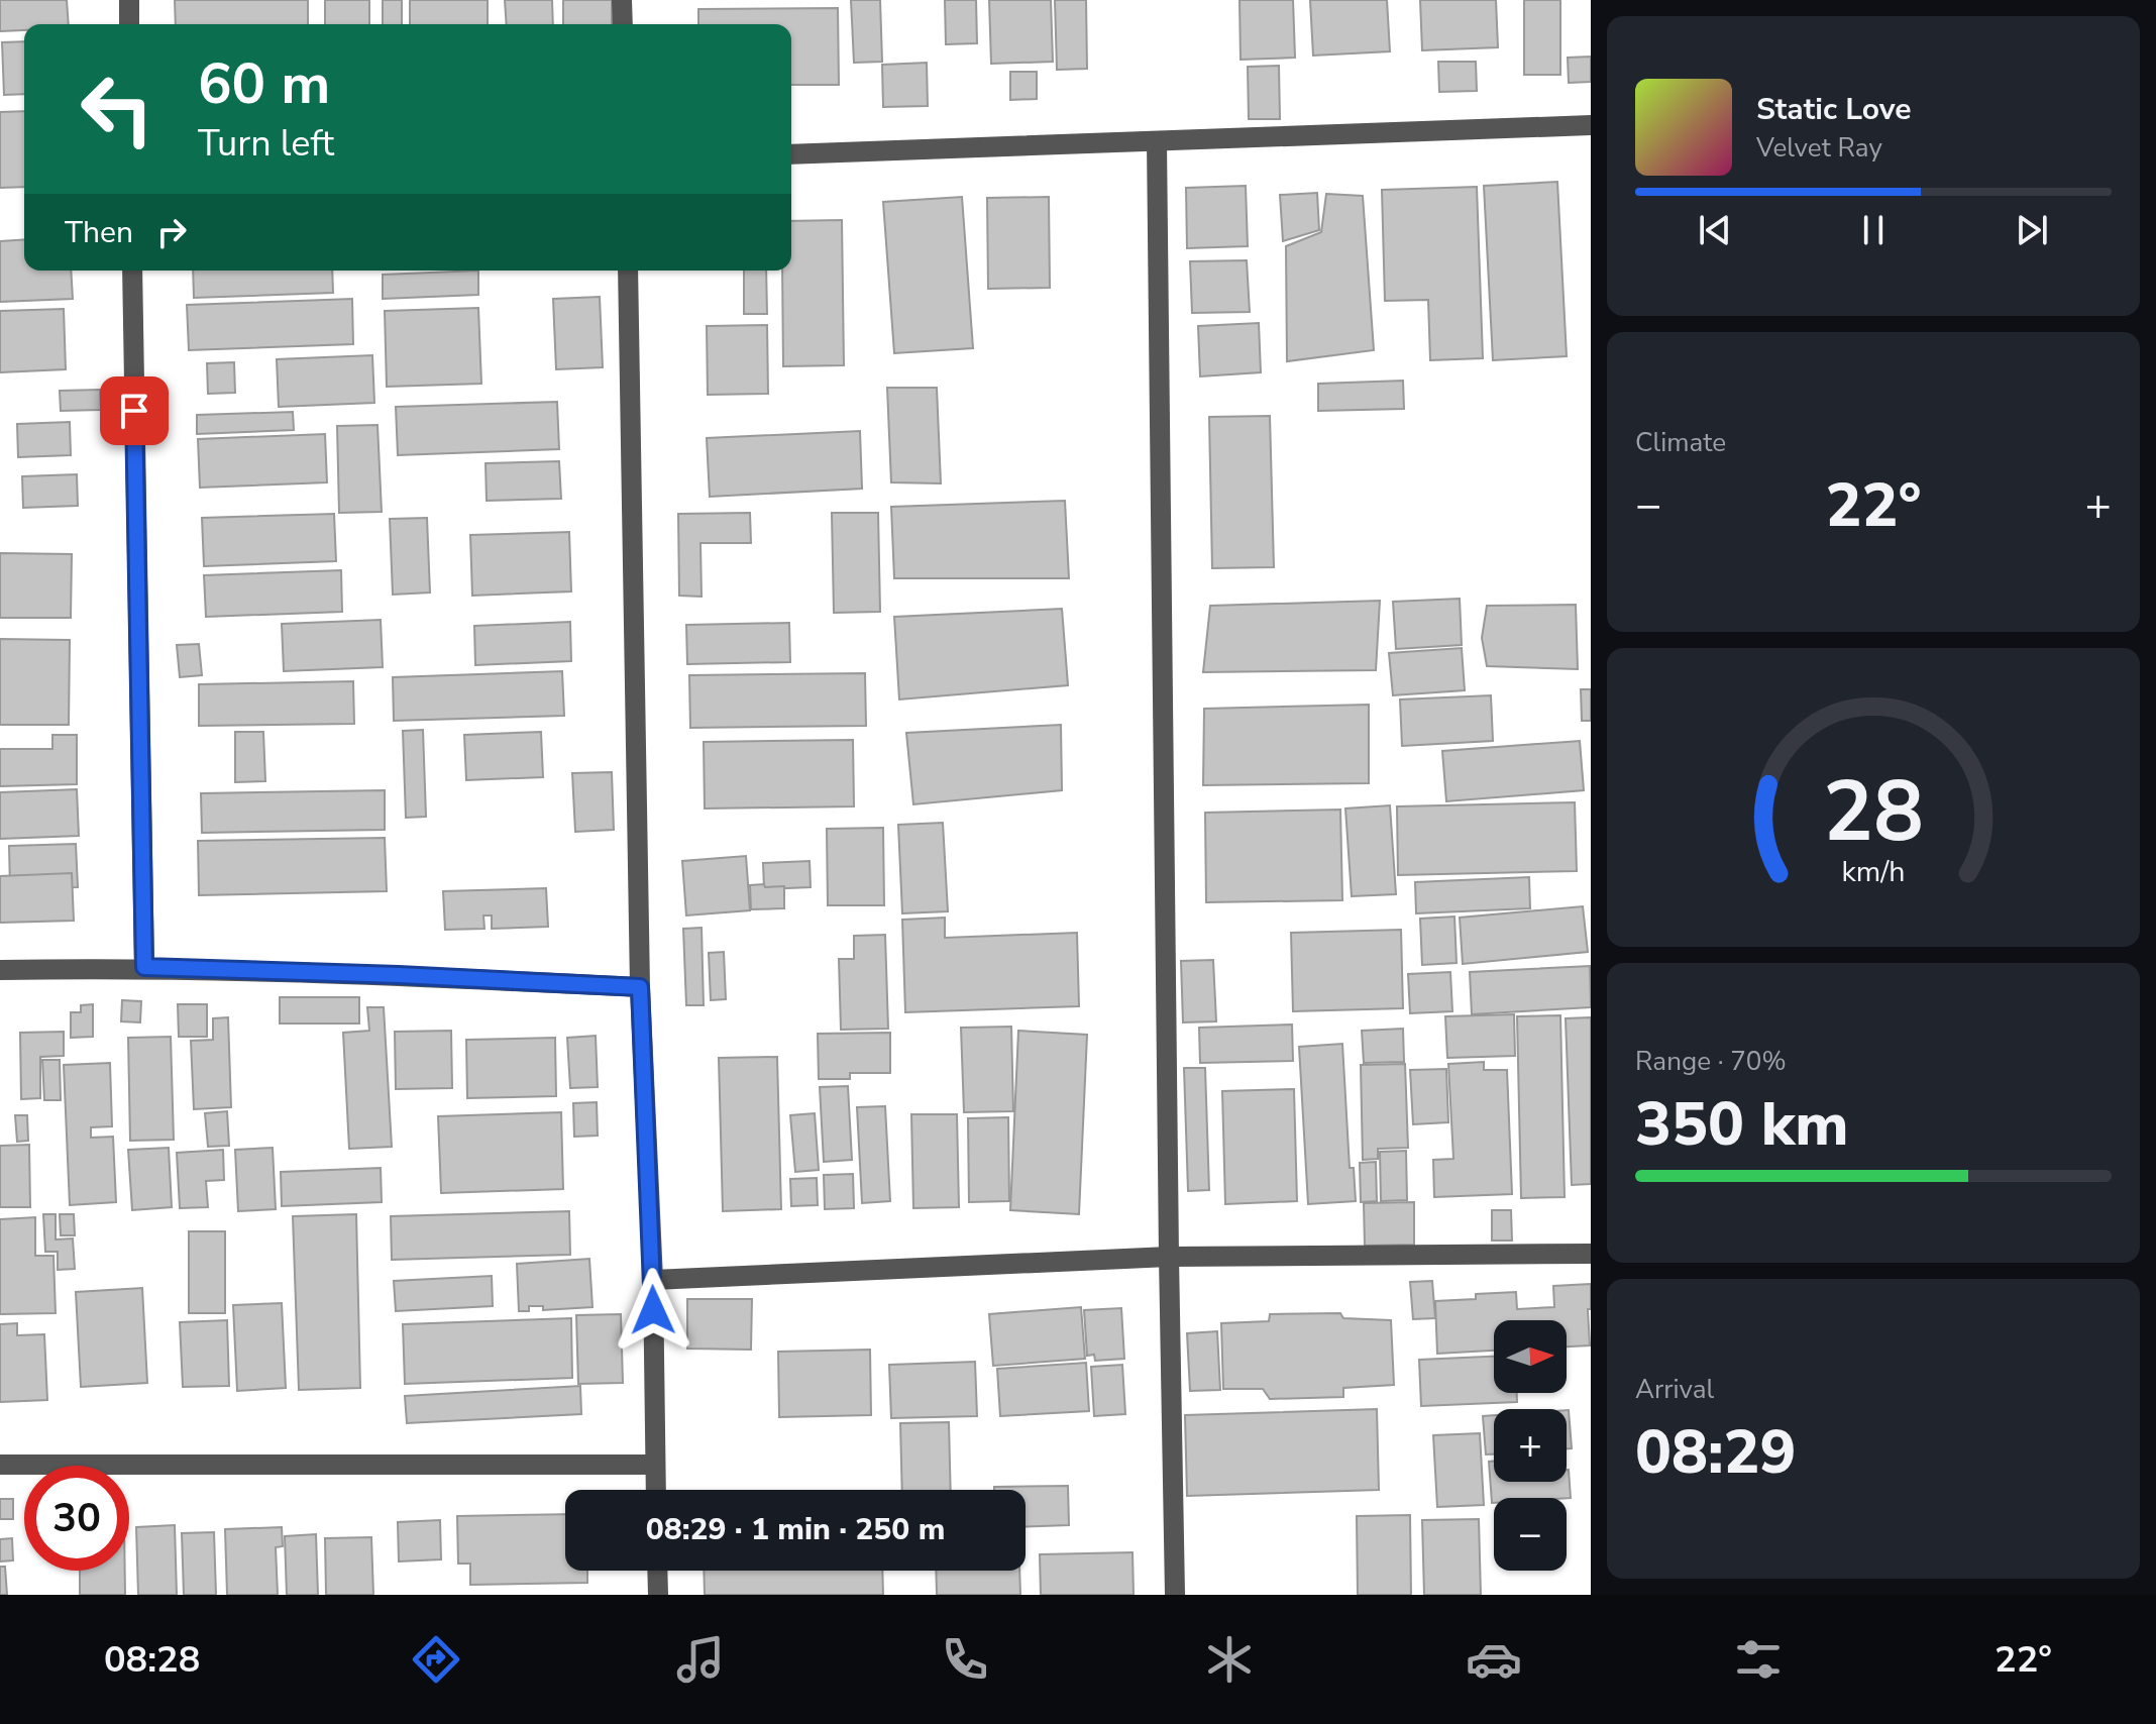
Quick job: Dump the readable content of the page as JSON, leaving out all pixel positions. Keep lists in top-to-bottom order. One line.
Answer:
{"north":"right","page":{"turn":["60 m","Turn left"],"song":["Static Love","Velvet Ray"],"then":"Then","tile":["Climate",["Range · 70%","350 km"],["Arrival","08:29"]],"heat":["−","22°","+"],"map_buttons":["+","−"],"limit":"30","trip":"08:29 · 1 min · 250 m","tabs":["08:28","22°"],"gauge":["28","km/h"]}}
